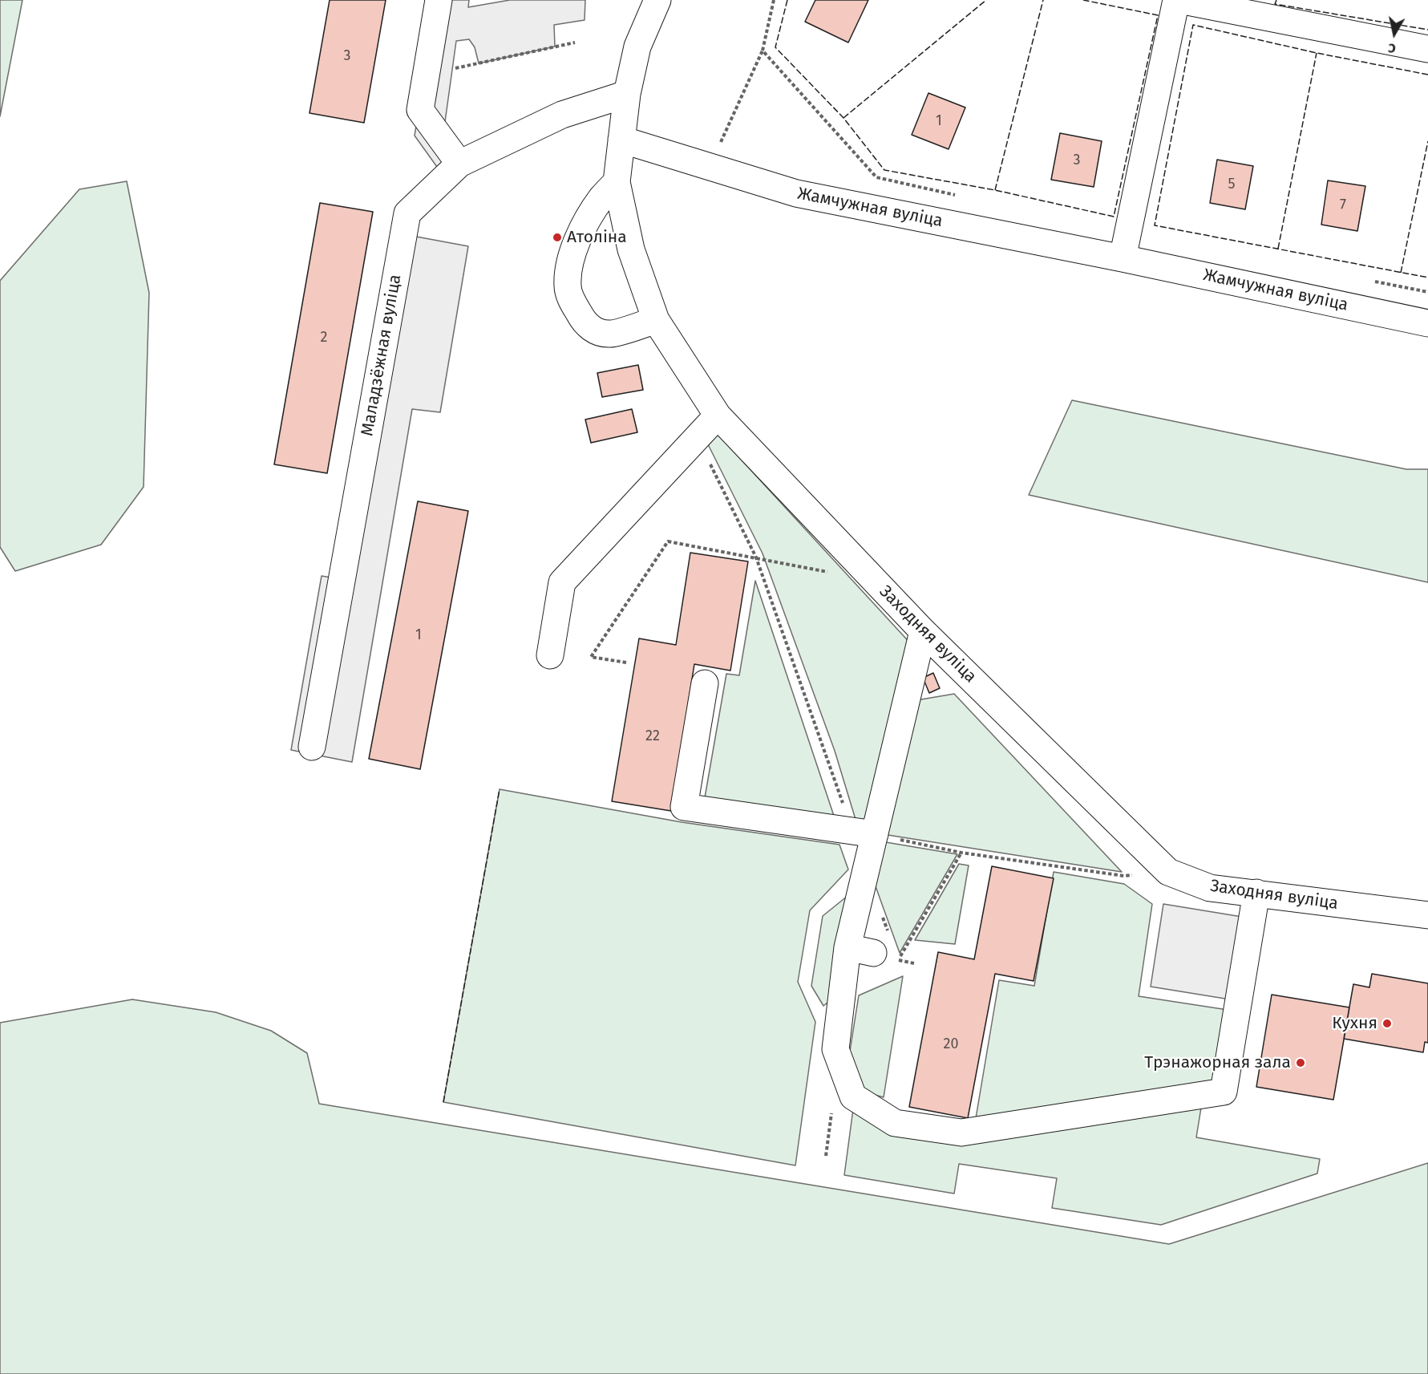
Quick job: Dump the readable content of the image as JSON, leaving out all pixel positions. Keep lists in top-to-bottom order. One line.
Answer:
{"streets":{"street":["Жамчужная вуліца","Маладзёжная вуліца","Заходняя вуліца"]},"crossings":[["Жамчужная вуліца","Заходняя вуліца"],["Маладзёжная вуліца","Заходняя вуліца"]],"places":["Атоліна","Кухня","Трэнажорная зала"],"house_numbers":["3","1","3","5","7","2","1","22","20"],"north":"bottom"}
